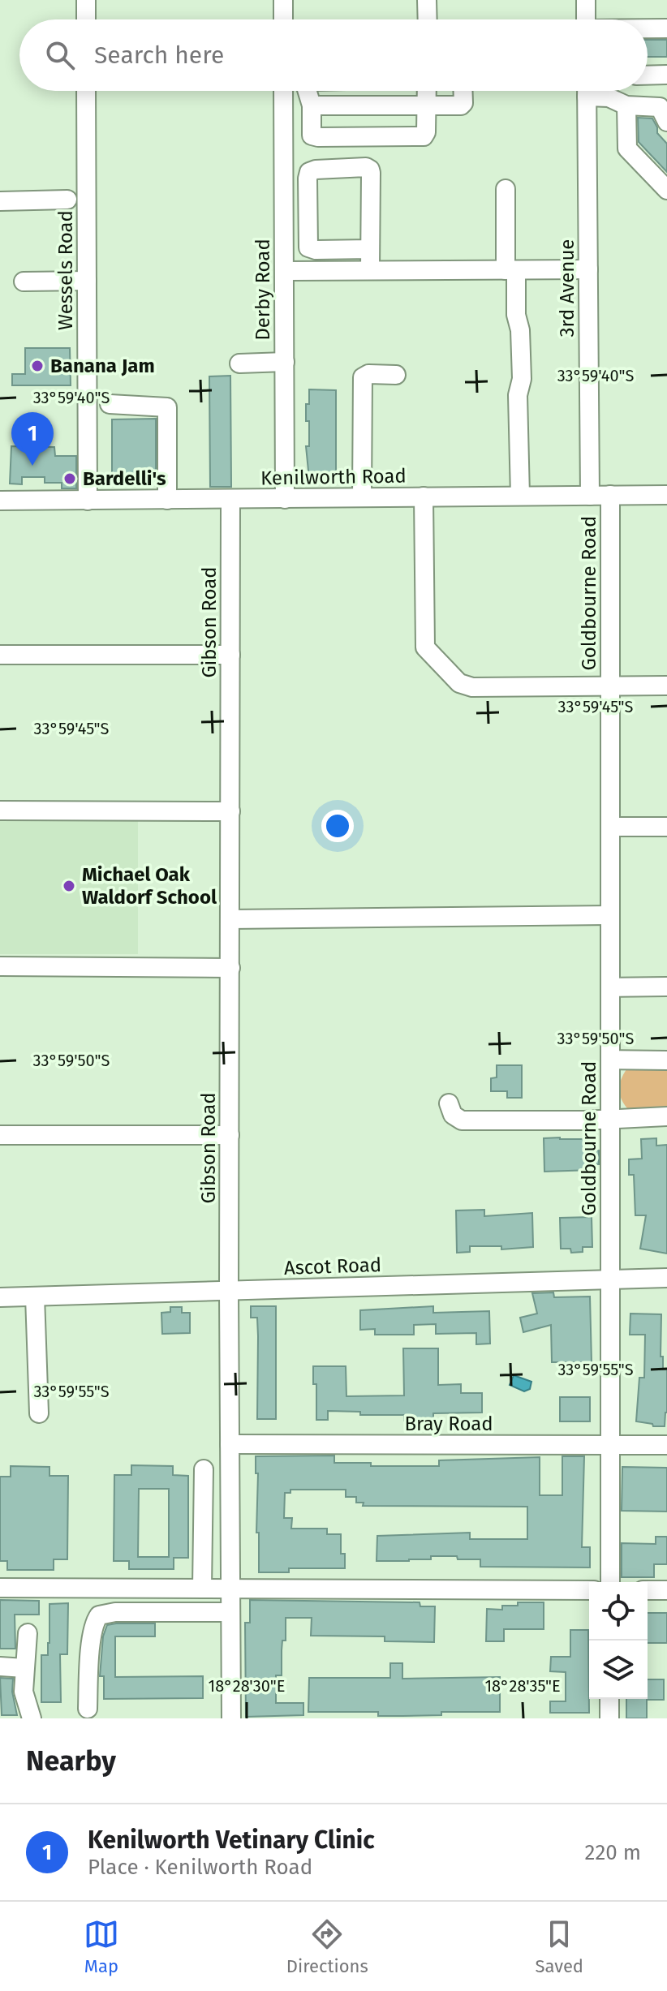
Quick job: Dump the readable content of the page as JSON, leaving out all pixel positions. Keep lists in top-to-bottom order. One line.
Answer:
{"streets":{"street":["Wessels Road","3rd Avenue","Derby Road","Kenilworth Road","Goldbourne Road","Gibson Road","Ascot Road","Bray Road"]},"crossings":[["Wessels Road","Kenilworth Road"],["3rd Avenue","Kenilworth Road"],["Derby Road","Kenilworth Road"],["Kenilworth Road","Goldbourne Road"],["Kenilworth Road","Gibson Road"],["Goldbourne Road","Ascot Road"],["Goldbourne Road","Bray Road"],["Gibson Road","Ascot Road"],["Gibson Road","Bray Road"]],"places":["Banana Jam","Bardelli's","Michael Oak Waldorf School"],"page":{"search":"Search here","pins":"1","heading":"Nearby","list":[{"mark":"1","name":"Kenilworth Vetinary Clinic","note":"Place · Kenilworth Road","value":"220 m"}],"nav":["Map","Directions","Saved"]},"coordinates":["33°59'40\"S","33°59'45\"S","33°59'50\"S","33°59'55\"S","18°28'30\"E","18°28'35\"E"]}
